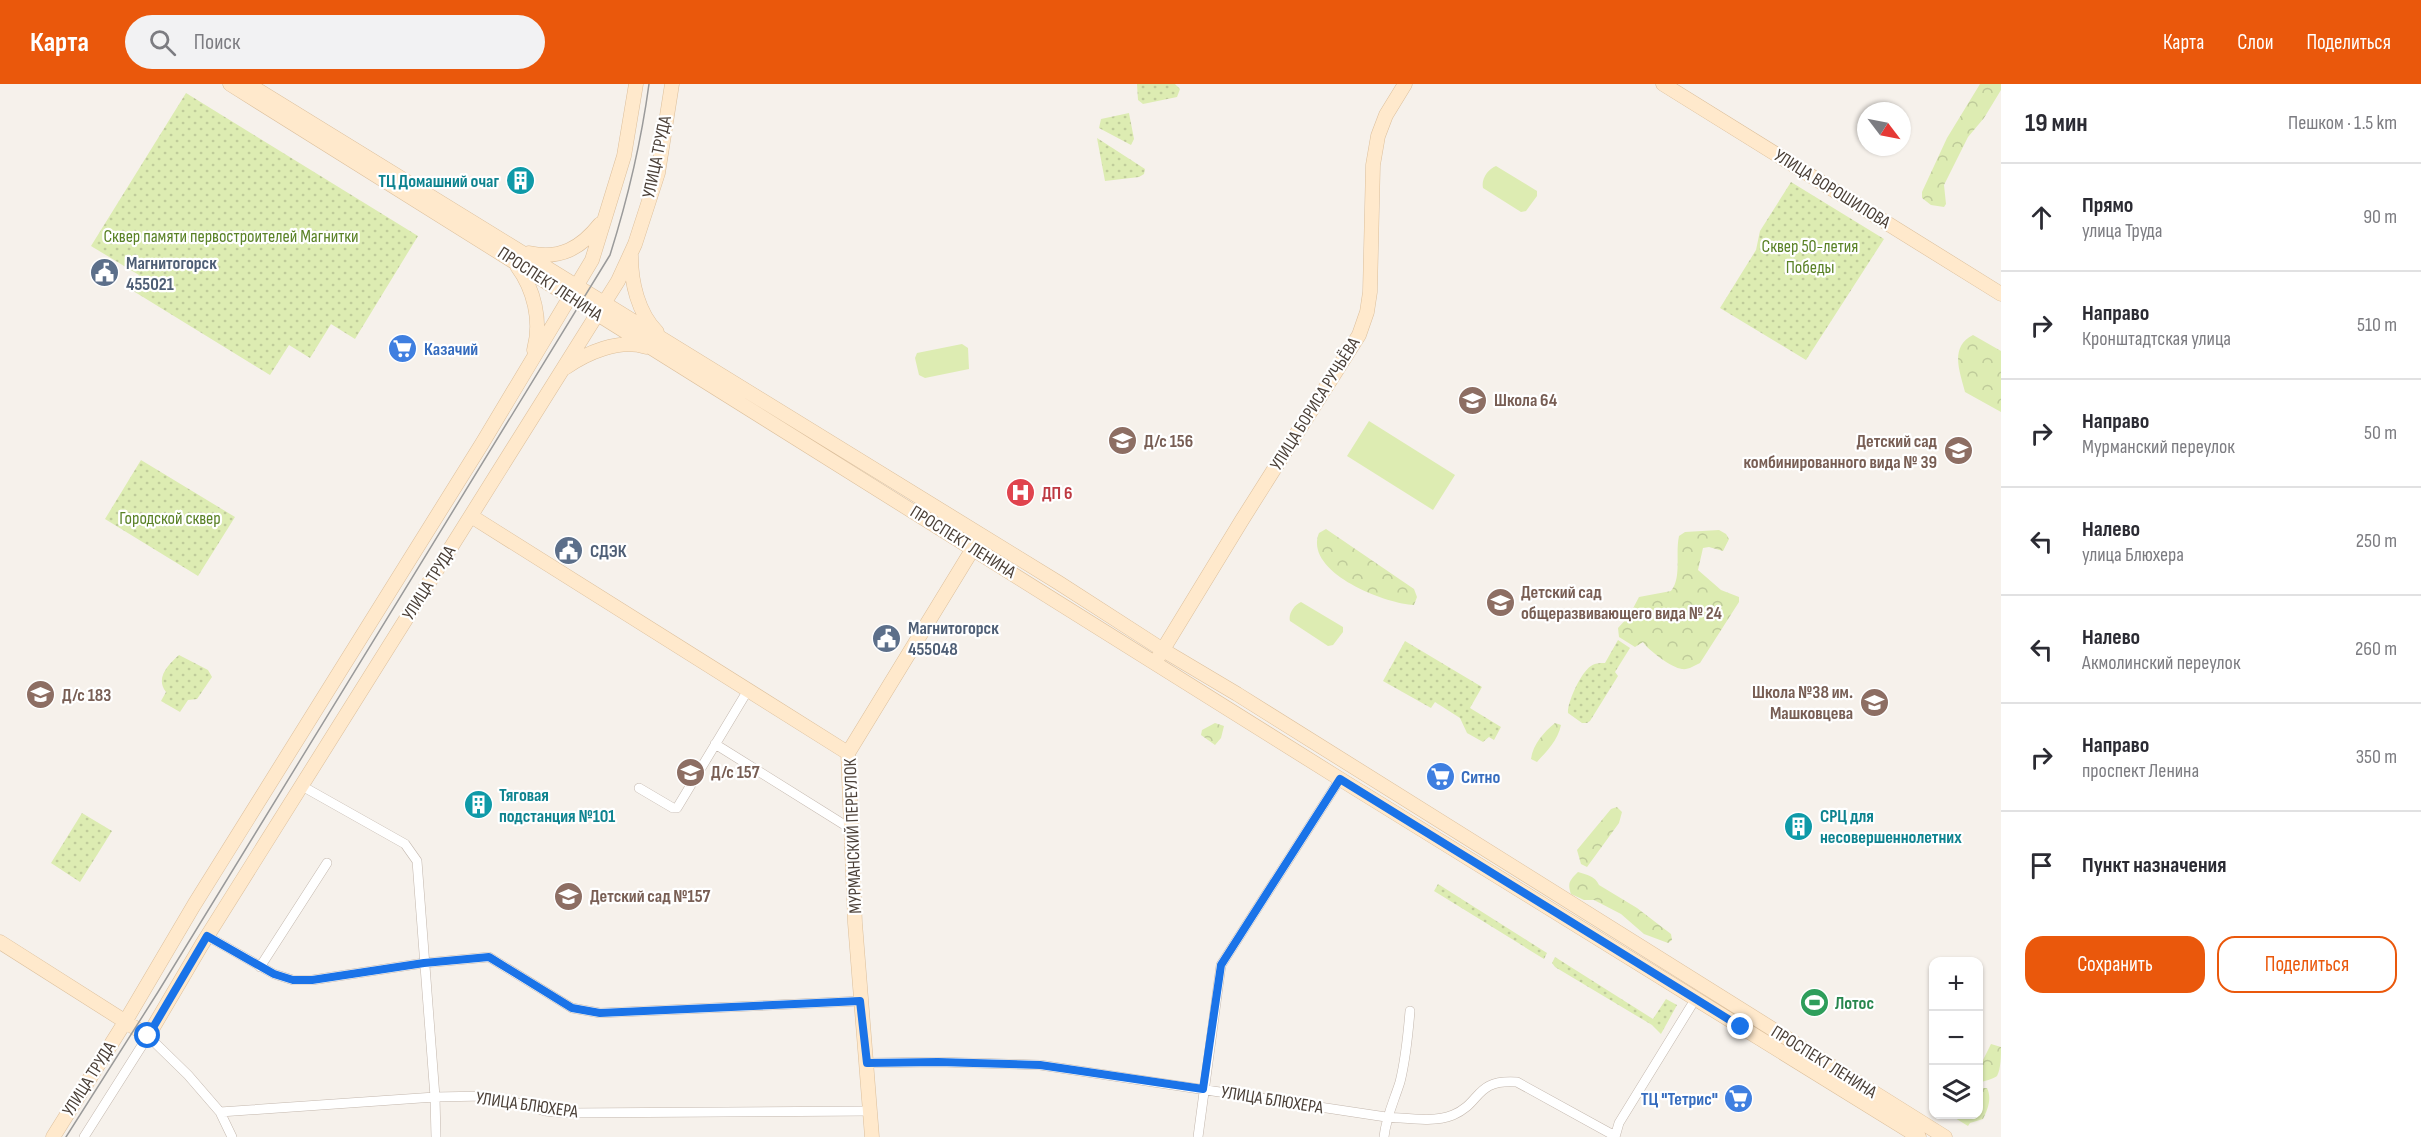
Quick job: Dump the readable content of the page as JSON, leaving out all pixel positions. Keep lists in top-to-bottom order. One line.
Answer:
{"streets":{"main road":["УЛИЦА ТРУДА","УЛИЦА ВОРОШИЛОВА","ПРОСПЕКТ ЛЕНИНА","УЛИЦА БОРИСА РУЧЬЁВА","МУРМАНСКИЙ ПЕРЕУЛОК"],"street":["УЛИЦА БЛЮХЕРА"]},"crossings":[["УЛИЦА ТРУДА","ПРОСПЕКТ ЛЕНИНА"],["ПРОСПЕКТ ЛЕНИНА","УЛИЦА БОРИСА РУЧЬЁВА"],["ПРОСПЕКТ ЛЕНИНА","МУРМАНСКИЙ ПЕРЕУЛОК"],["МУРМАНСКИЙ ПЕРЕУЛОК","УЛИЦА БЛЮХЕРА"]],"parks":["Сквер памяти первостроителей Магнитки","Сквер 50-летия Победы","Городской сквер"],"places":{"building":["ТЦ Домашний очаг","Тяговая подстанция №101","СРЦ для несовершеннолетних"],"public building":["Магнитогорск 455021","СДЭК","Магнитогорск 455048"],"supermarket":["Казачий","Ситно","ТЦ \"Тетрис\""],"school or university":["Школа 64","Д/с 156","Детский сад комбинированного вида № 39","Детский сад общеразвивающего вида № 24","Д/с 183","Школа №38 им. Машковцева","Д/с 157","Детский сад №157"],"hospital":["ДП 6"],"sports":["Лотос"]},"north":"bottom right","page":{"header":"Карта","search":"Поиск","nav":["Карта","Слои","Поделиться"],"heading":["19 мин","Пешком · 1.5 km"],"list":[["Прямо","улица Труда","90 m"],["Направо","Кронштадтская улица","510 m"],["Направо","Мурманский переулок","50 m"],["Налево","улица Блюхера","250 m"],["Налево","Акмолинский переулок","260 m"],["Направо","проспект Ленина","350 m"],"Пункт назначения"],"buttons":["Сохранить","Поделиться"],"map_buttons":["+","−"]}}
